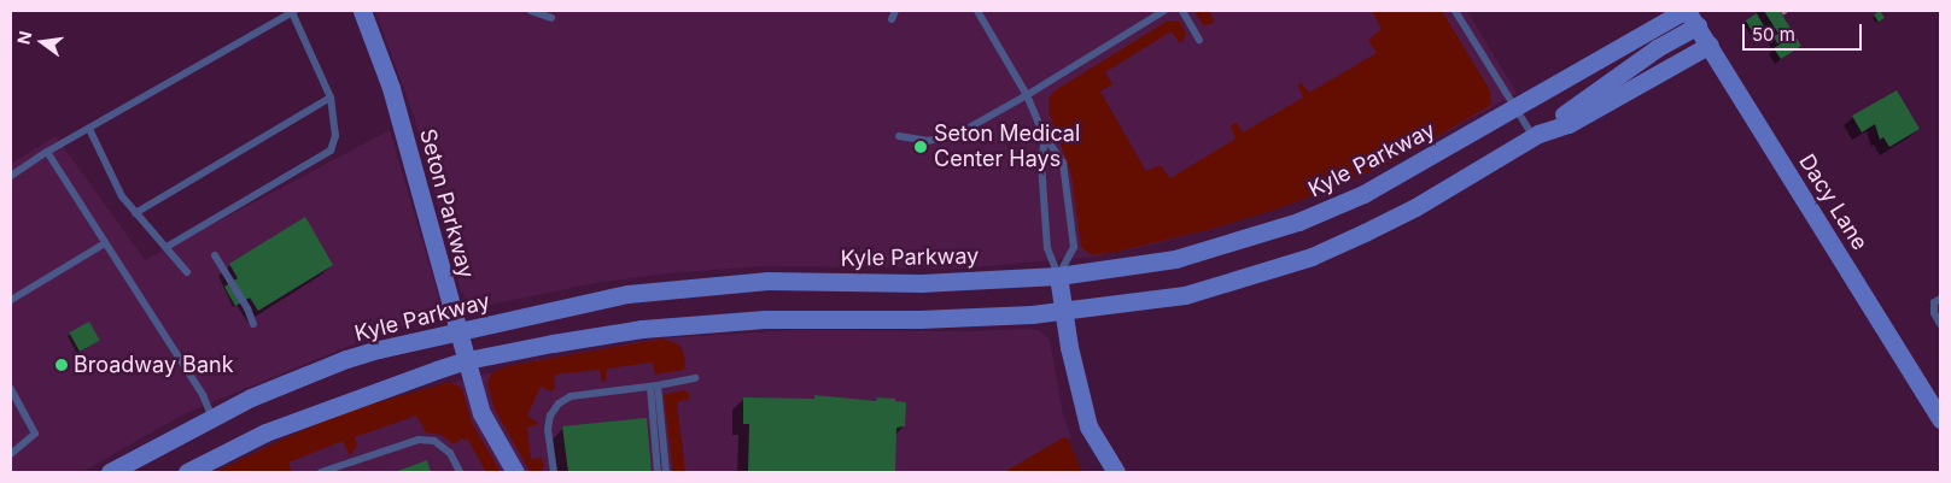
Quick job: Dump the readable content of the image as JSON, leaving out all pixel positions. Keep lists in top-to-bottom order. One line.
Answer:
{"streets":{"street":["Kyle Parkway","Dacy Lane","Seton Parkway"]},"crossings":[["Kyle Parkway","Dacy Lane"],["Kyle Parkway","Seton Parkway"]],"places":["Seton Medical Center Hays","Broadway Bank"],"scale_bar":"50 m","north":"left"}
